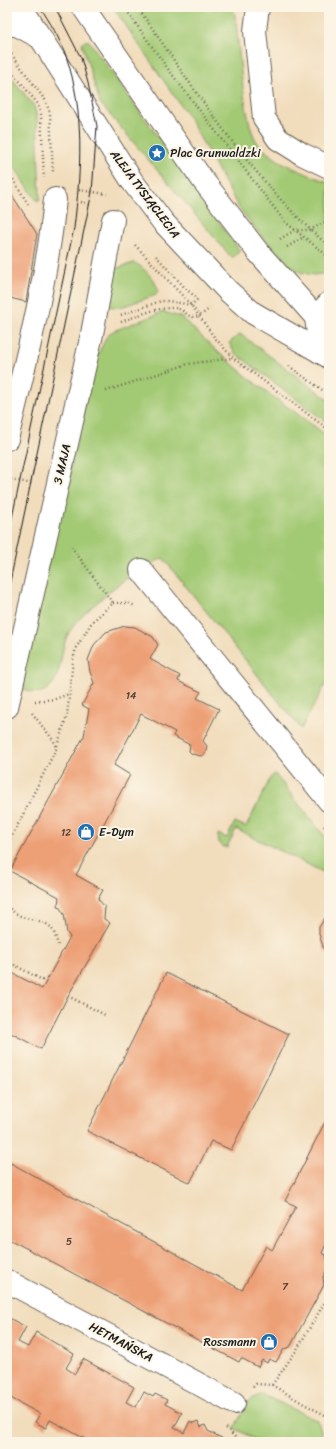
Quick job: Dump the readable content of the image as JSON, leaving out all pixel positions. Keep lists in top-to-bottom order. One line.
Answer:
{"streets":{"street":["ALEJA TYSIĄCLECIA","3 MAJA","HETMAŃSKA"]},"places":{"place":["Plac Grunwaldzki"],"shop":["E-Dym","Rossmann"]},"house_numbers":["14","12","5","7"]}
